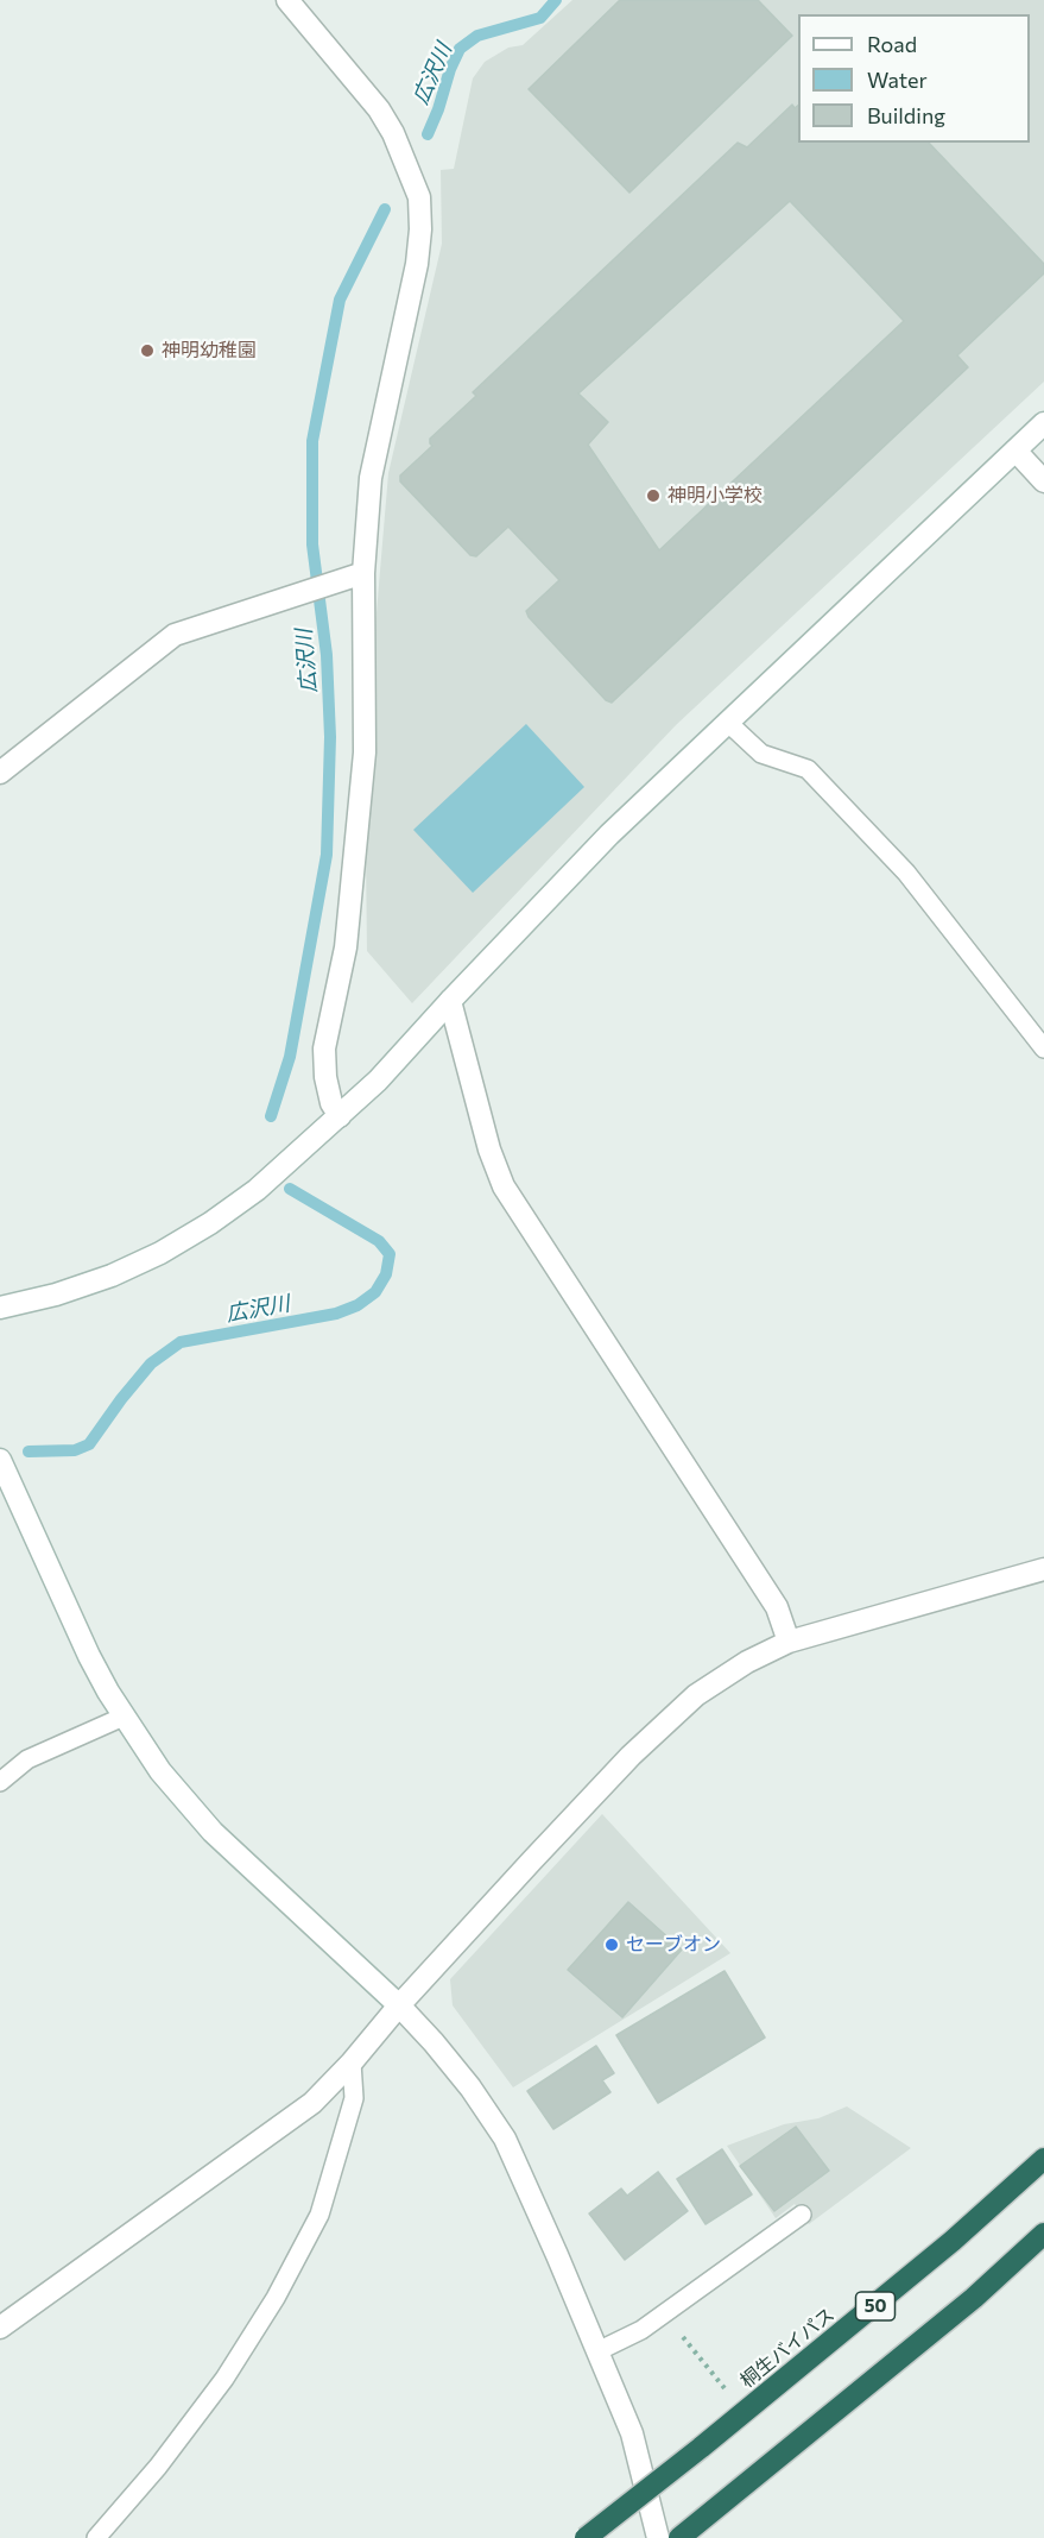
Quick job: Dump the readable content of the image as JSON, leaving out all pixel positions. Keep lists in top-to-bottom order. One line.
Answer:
{"streets":{"highway":["50","桐生バイパス"]},"water":["広沢川"],"places":["神明幼稚園","神明小学校","セーブオン"],"legend":["Road","Water","Building"]}
